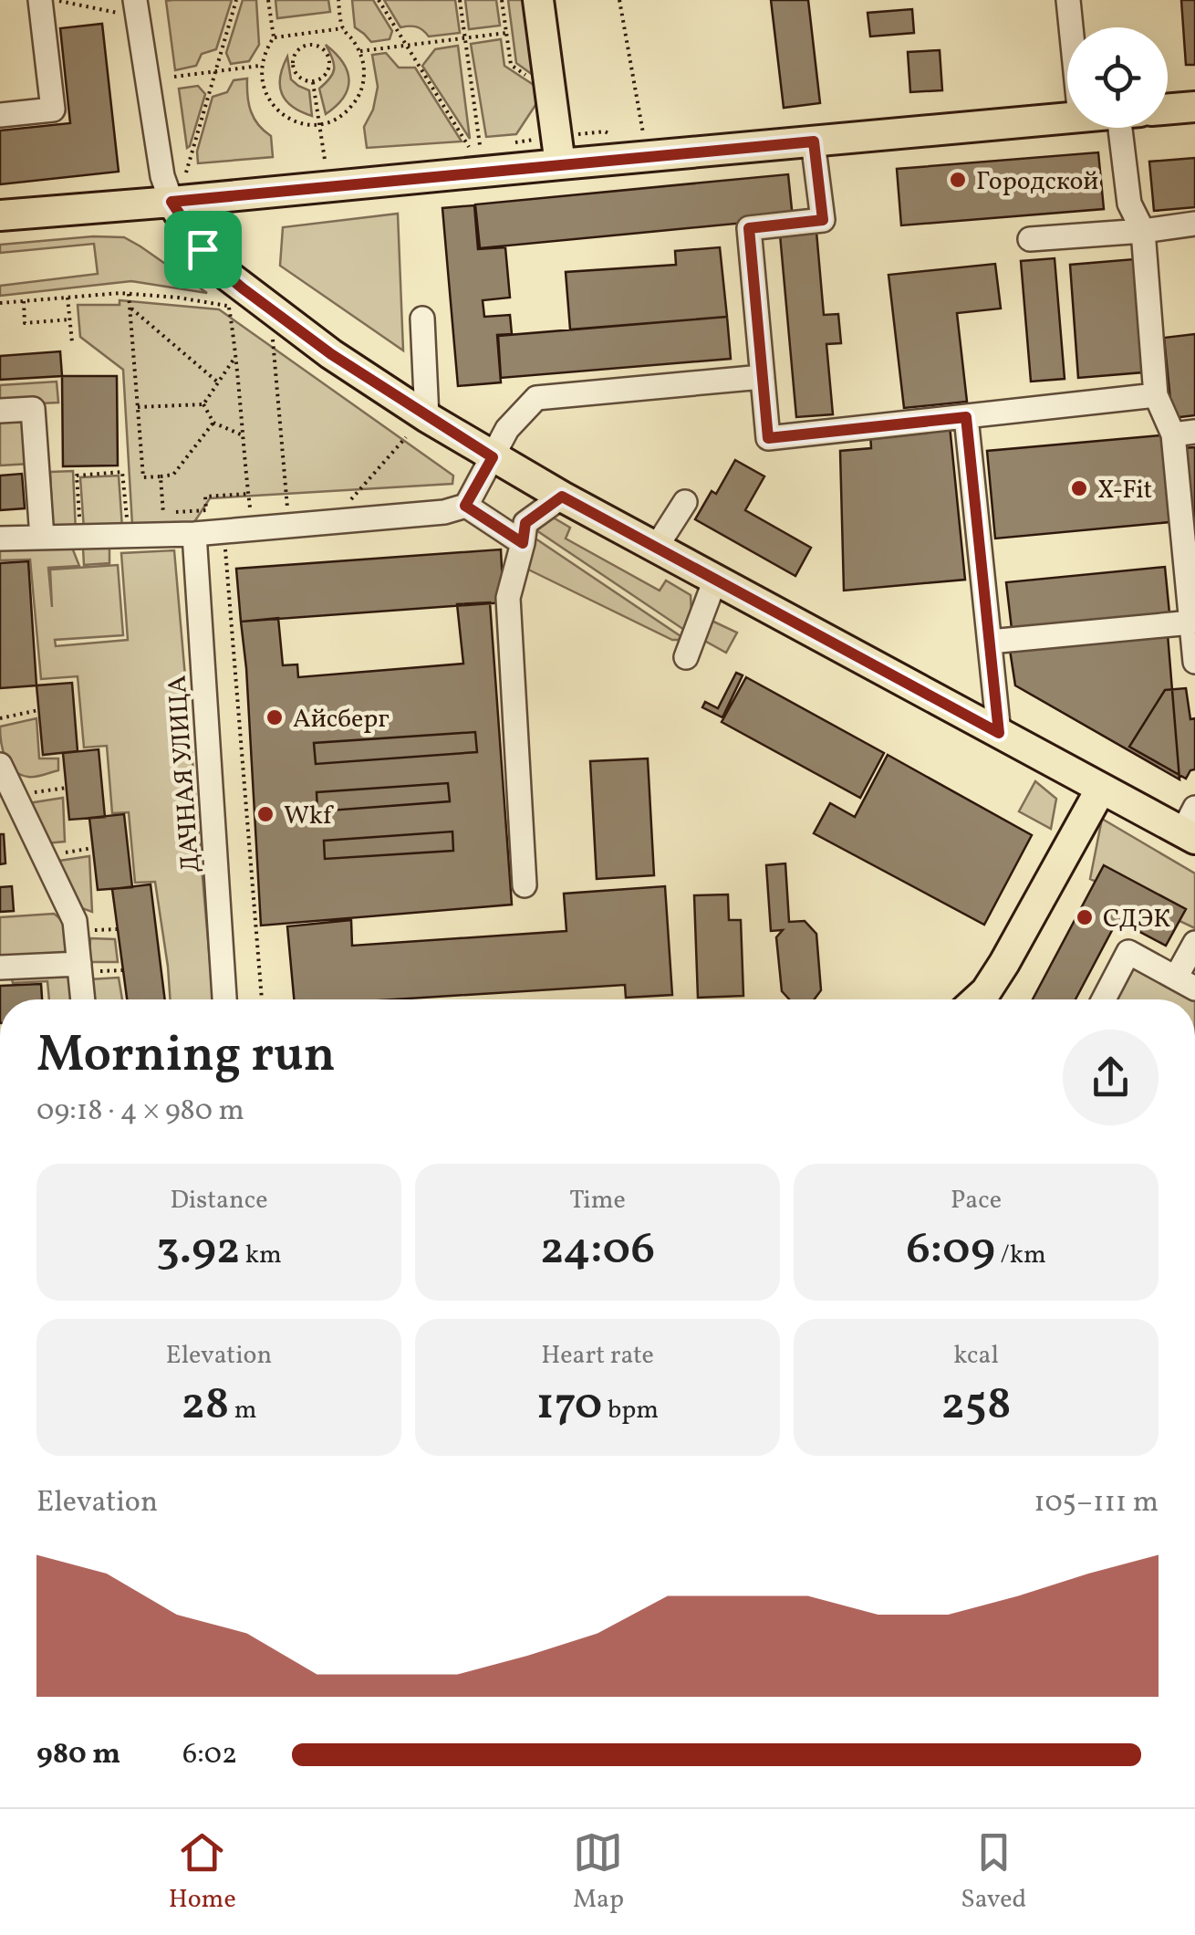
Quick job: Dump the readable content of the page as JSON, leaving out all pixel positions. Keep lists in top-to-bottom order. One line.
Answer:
{"streets":{"street":["ДАЧНАЯ УЛИЦА"]},"places":["Городской","X-Fit","Айсберг","Wkf","СДЭК"],"page":{"heading":["Morning run","09:18 · 4 × 980 m"],"stats":[["Distance","3.92 km"],["Time","24:06"],["Pace","6:09 /km"],["Elevation","28 m"],["Heart rate","170 bpm"],["kcal","258"]],"chart":["Elevation","105–111 m"],"list":[{"name":"980 m","note":"6:02"}],"tabs":["Home","Map","Saved"]}}
